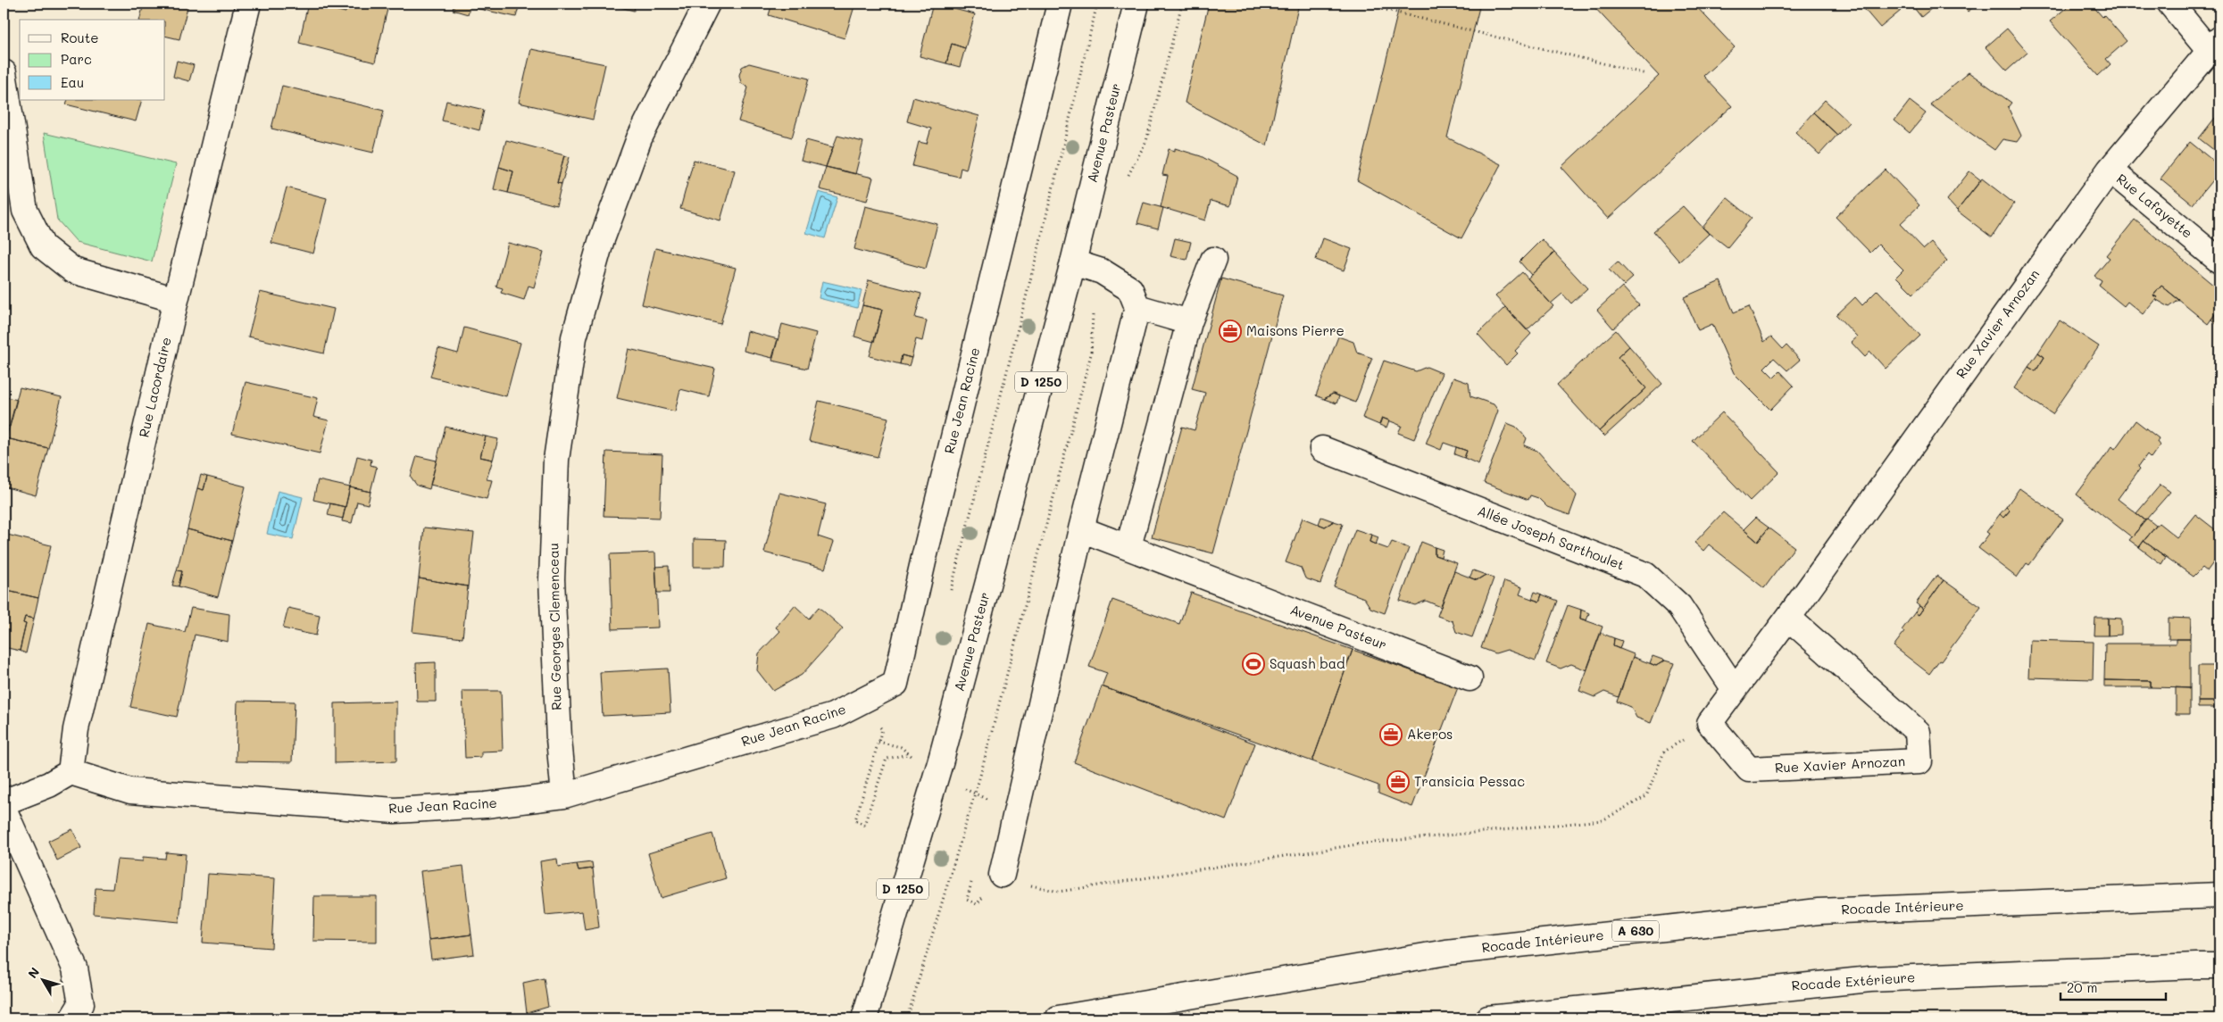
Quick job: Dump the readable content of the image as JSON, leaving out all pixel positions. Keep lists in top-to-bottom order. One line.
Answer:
{"streets":{"main road":["Avenue Pasteur","Rue Lafayette","Rue Xavier Arnozan","D 1250","Rue Lacordaire","Rue Jean Racine","Allée Joseph Sarthoulet","Rue Georges Clemenceau","Rocade Intérieure","A 630","Rocade Extérieure"]},"crossings":[["Rue Lafayette","Rue Xavier Arnozan"],["Rue Xavier Arnozan","Allée Joseph Sarthoulet"],["Rue Lacordaire","Rue Jean Racine"],["Rue Jean Racine","Rue Georges Clemenceau"]],"places":{"office":["Maisons Pierre","Akeros","Transicia Pessac"],"sports":["Squash bad"]},"legend":["Route","Parc","Eau"],"scale_bar":"20 m","north":"top left"}
